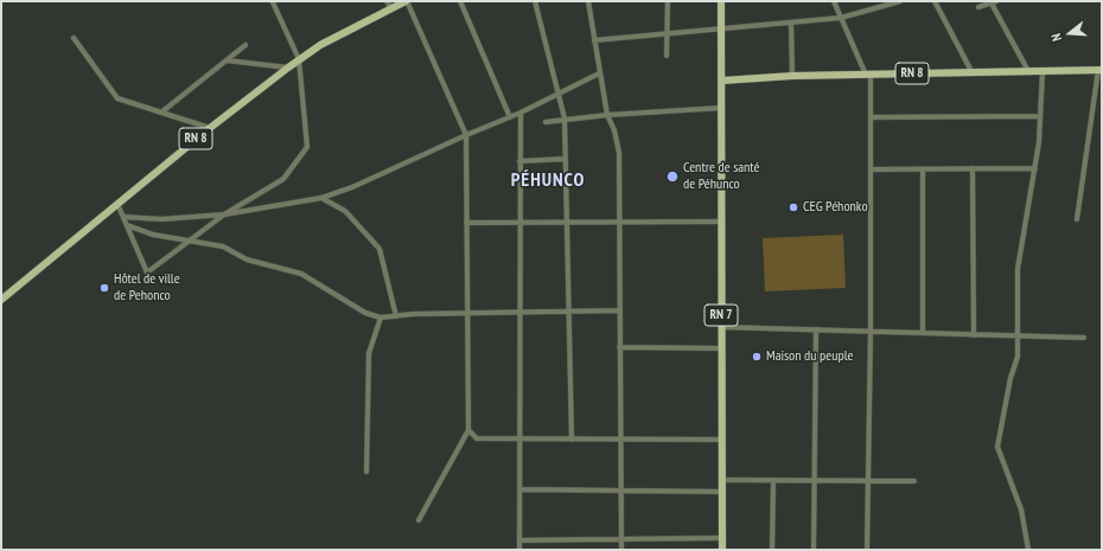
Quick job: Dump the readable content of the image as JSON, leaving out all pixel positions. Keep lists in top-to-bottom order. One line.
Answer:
{"streets":{"main road":["RN 8","RN 7"]},"crossings":[["RN 8","RN 7"]],"districts":["PÉHUNCO"],"places":["Centre de santé de Péhunco","CEG Péhonko","Hôtel de ville de Pehonco","Maison du peuple"],"north":"left"}
